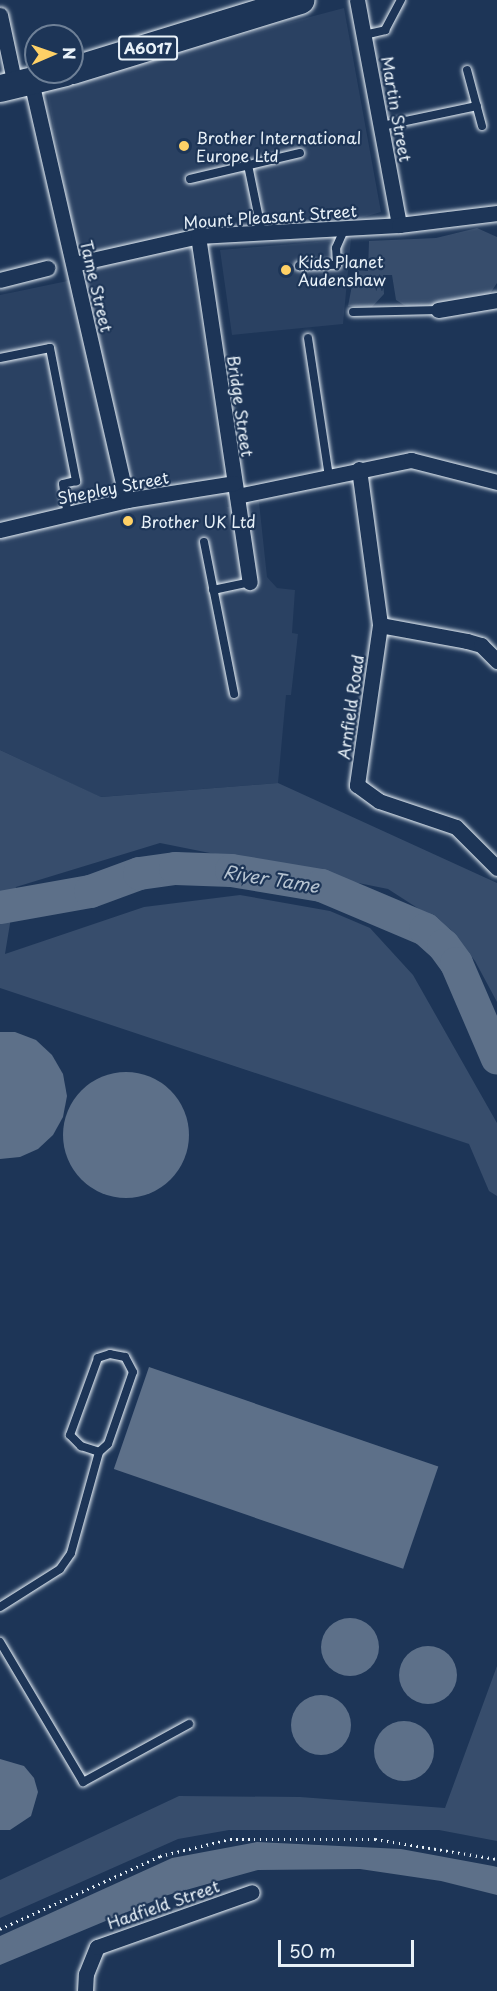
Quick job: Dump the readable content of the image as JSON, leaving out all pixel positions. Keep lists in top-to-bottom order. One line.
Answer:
{"streets":{"highway":["A6017"],"street":["Martin Street","Mount Pleasant Street","Tame Street","Bridge Street","Shepley Street","Arnfield Road","Hadfield Street"]},"crossings":[["Martin Street","Mount Pleasant Street"],["Mount Pleasant Street","Tame Street"],["Mount Pleasant Street","Bridge Street"],["Tame Street","Shepley Street"],["Bridge Street","Shepley Street"]],"water":["River Tame"],"places":["Brother International Europe Ltd","Kids Planet Audenshaw","Brother UK Ltd"],"scale_bar":"50 m","north":"right"}
